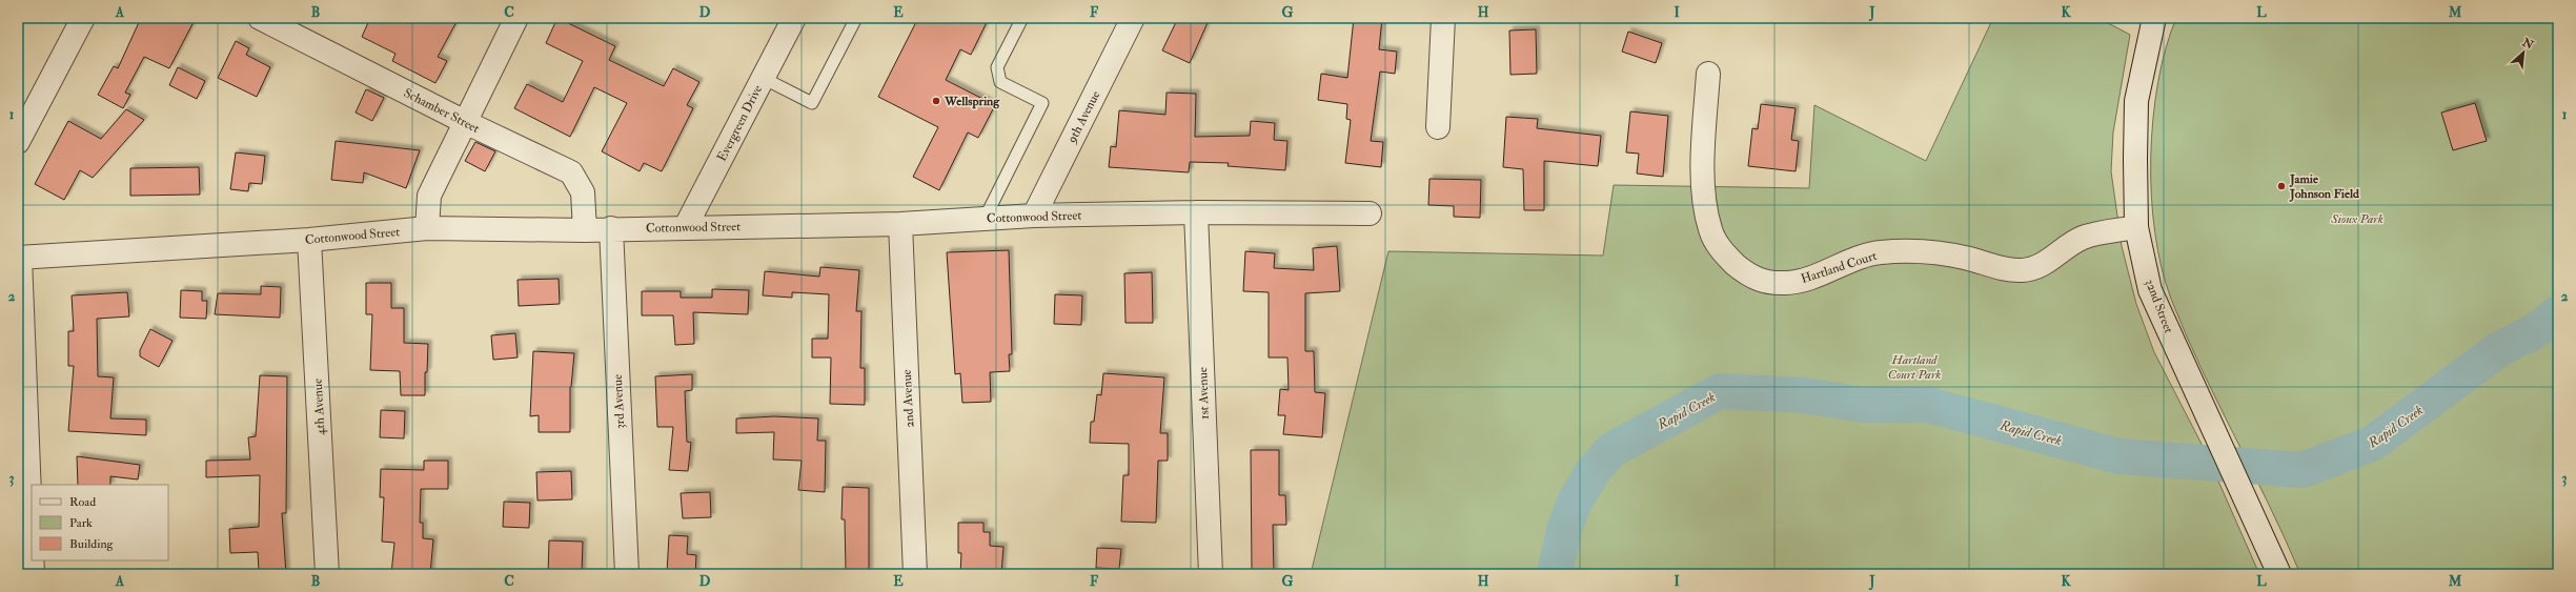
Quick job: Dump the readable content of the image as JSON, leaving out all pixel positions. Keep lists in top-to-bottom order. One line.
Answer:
{"streets":{"street":["Schamber Street","9th Avenue","Evergreen Drive","Cottonwood Street","Hartland Court","32nd Street","1st Avenue","2nd Avenue","3rd Avenue","4th Avenue"]},"crossings":[["Schamber Street","Cottonwood Street"],["9th Avenue","Cottonwood Street"],["Evergreen Drive","Cottonwood Street"],["Cottonwood Street","1st Avenue"],["Cottonwood Street","2nd Avenue"],["Cottonwood Street","3rd Avenue"],["Cottonwood Street","4th Avenue"],["Hartland Court","32nd Street"]],"water":["Rapid Creek"],"parks":["Sioux Park","Hartland Court Park"],"places":["Wellspring","Jamie Johnson Field"],"legend":["Road","Park","Building"],"north":"top right","grid":{"columns":["A","B","C","D","E","F","G","H","I","J","K","L","M"],"rows":["1","2","3"]}}
